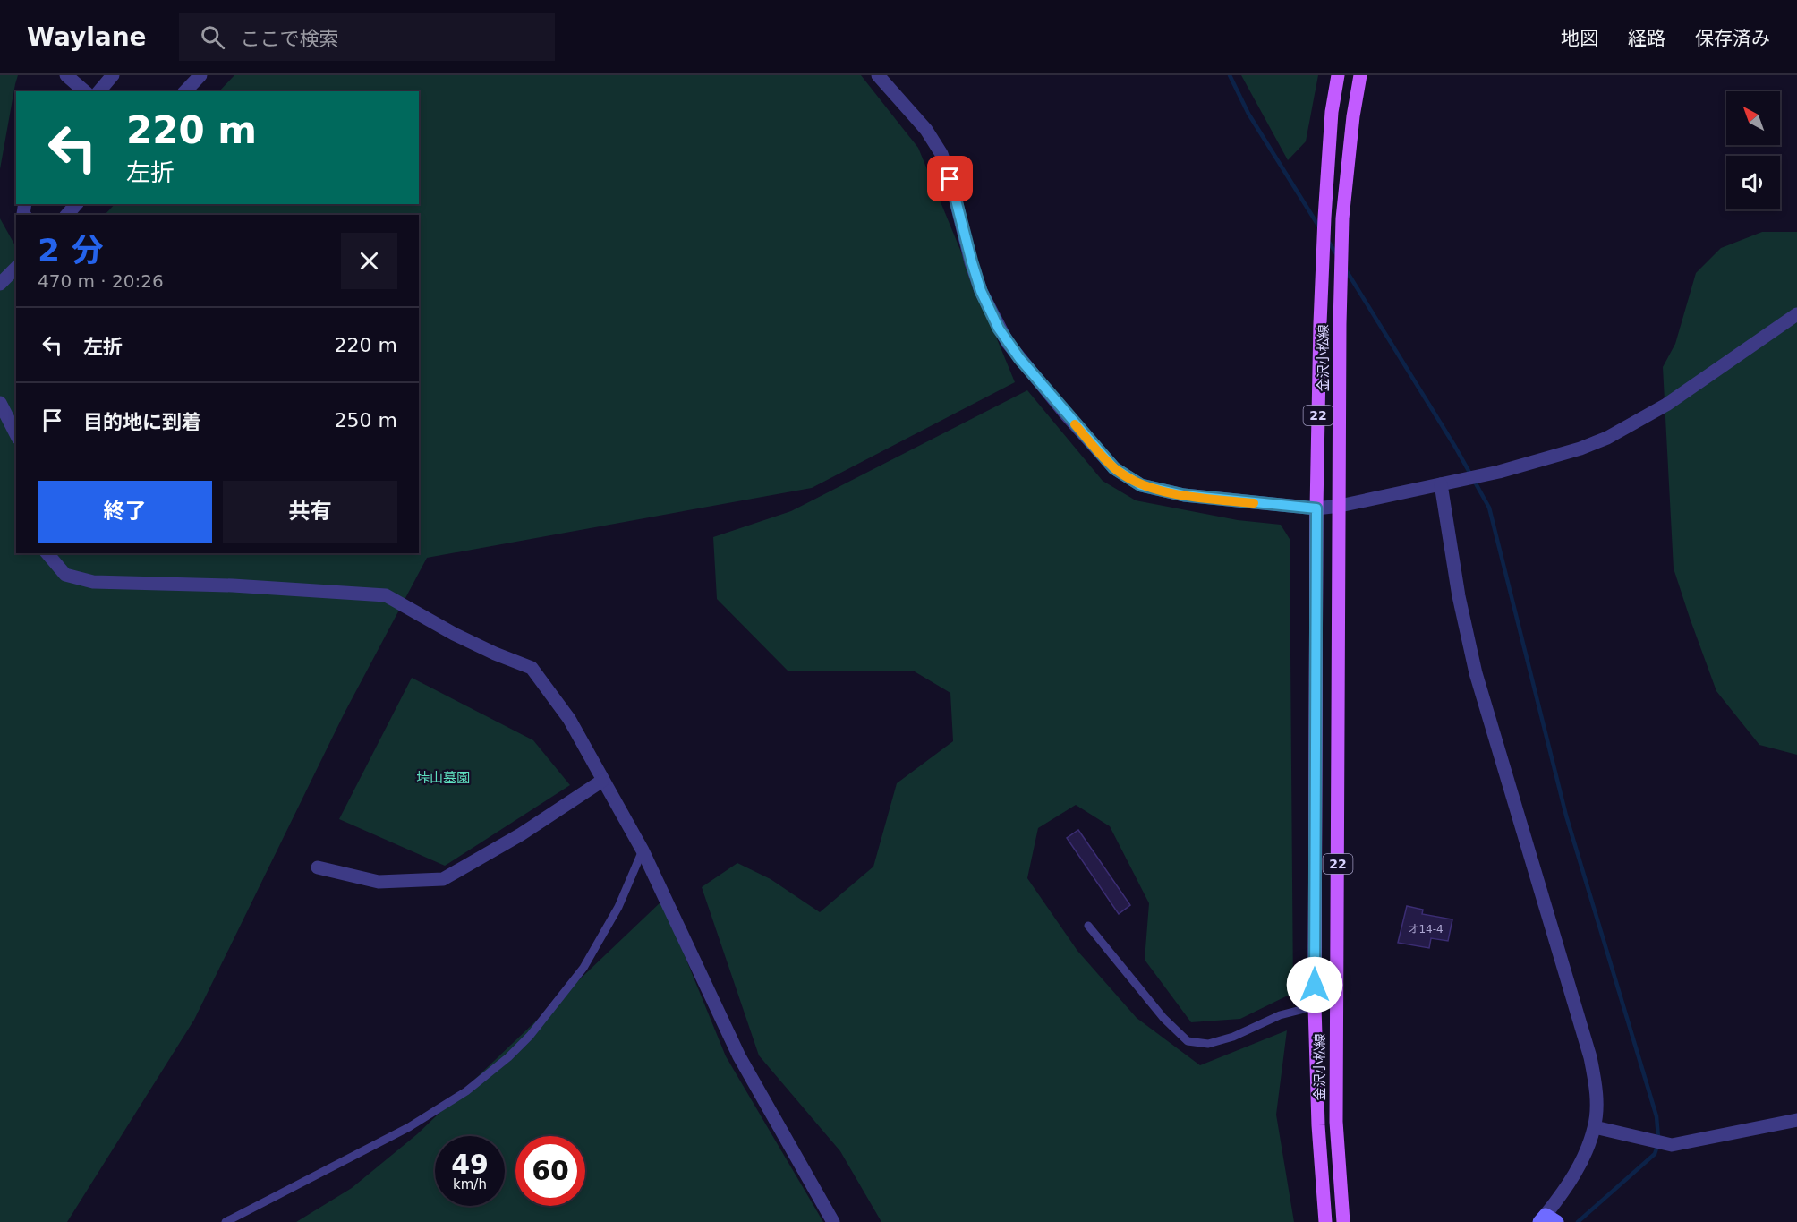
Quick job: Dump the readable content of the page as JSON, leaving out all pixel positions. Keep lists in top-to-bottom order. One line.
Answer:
{"streets":{"main road":["金沢小松線","22"]},"parks":["垰山墓園"],"house_numbers":["オ14-4"],"north":"top left","page":{"header":"Waylane","search":"ここで検索","nav":["地図","経路","保存済み"],"turn":["220 m","左折"],"heading":["2 分","470 m · 20:26"],"list":[{"name":"左折","value":"220 m"},{"name":"目的地に到着","value":"250 m"}],"buttons":["終了","共有"],"speed":"49 km/h","limit":"60"}}
